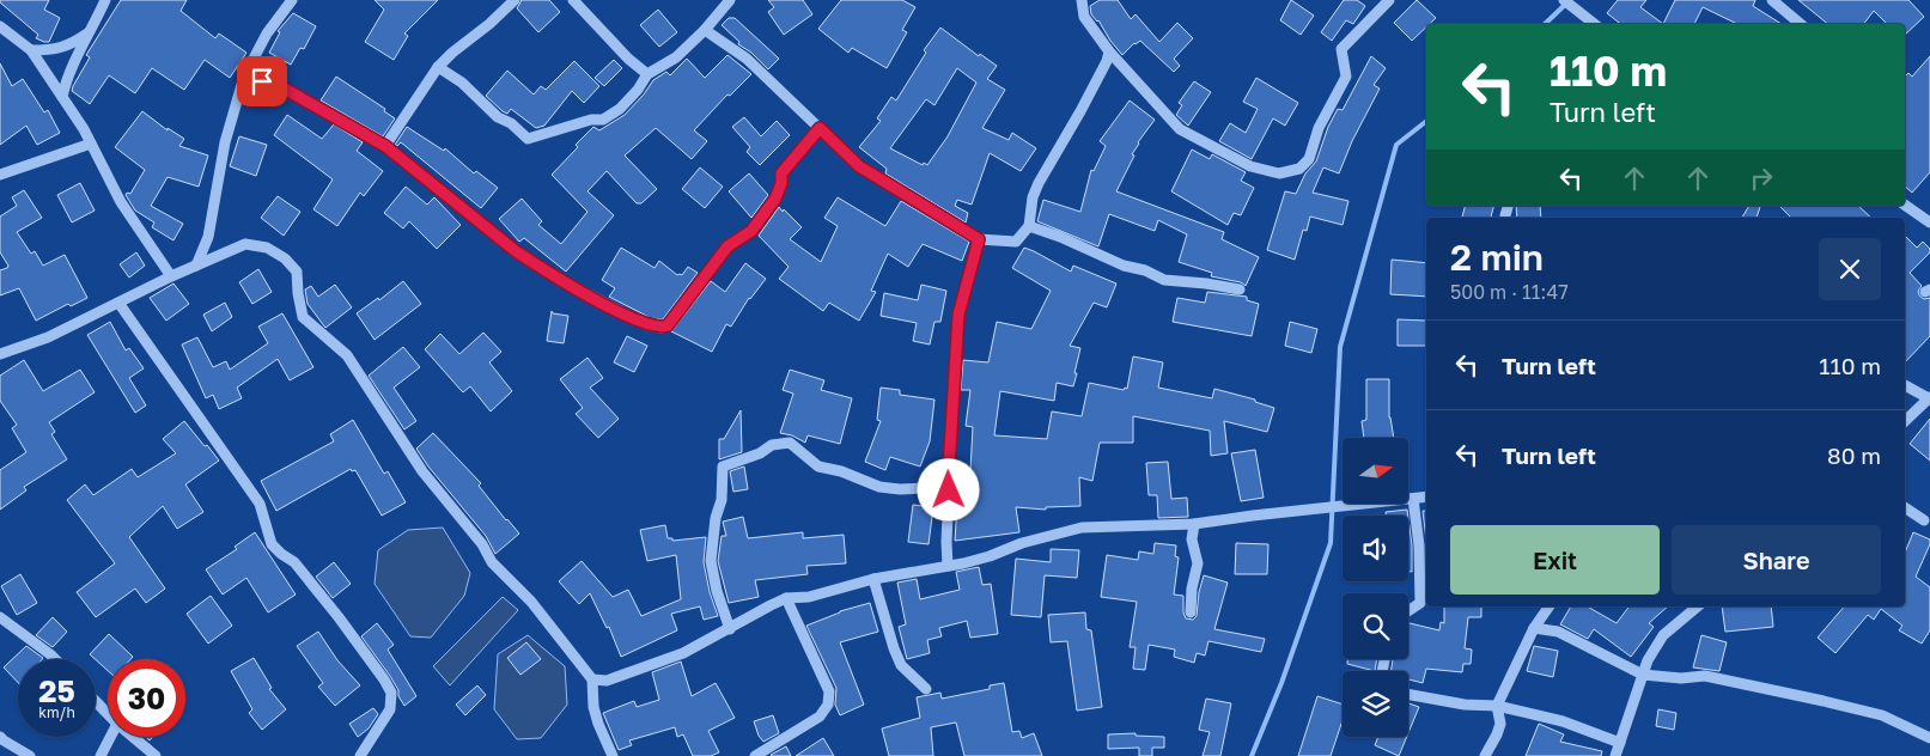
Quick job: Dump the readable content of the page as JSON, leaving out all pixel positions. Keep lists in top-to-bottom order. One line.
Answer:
{"north":"right","page":{"turn":["110 m","Turn left"],"heading":["2 min","500 m · 11:47"],"list":[{"name":"Turn left","value":"110 m"},{"name":"Turn left","value":"80 m"}],"buttons":["Exit","Share"],"speed":"25 km/h","limit":"30"}}
